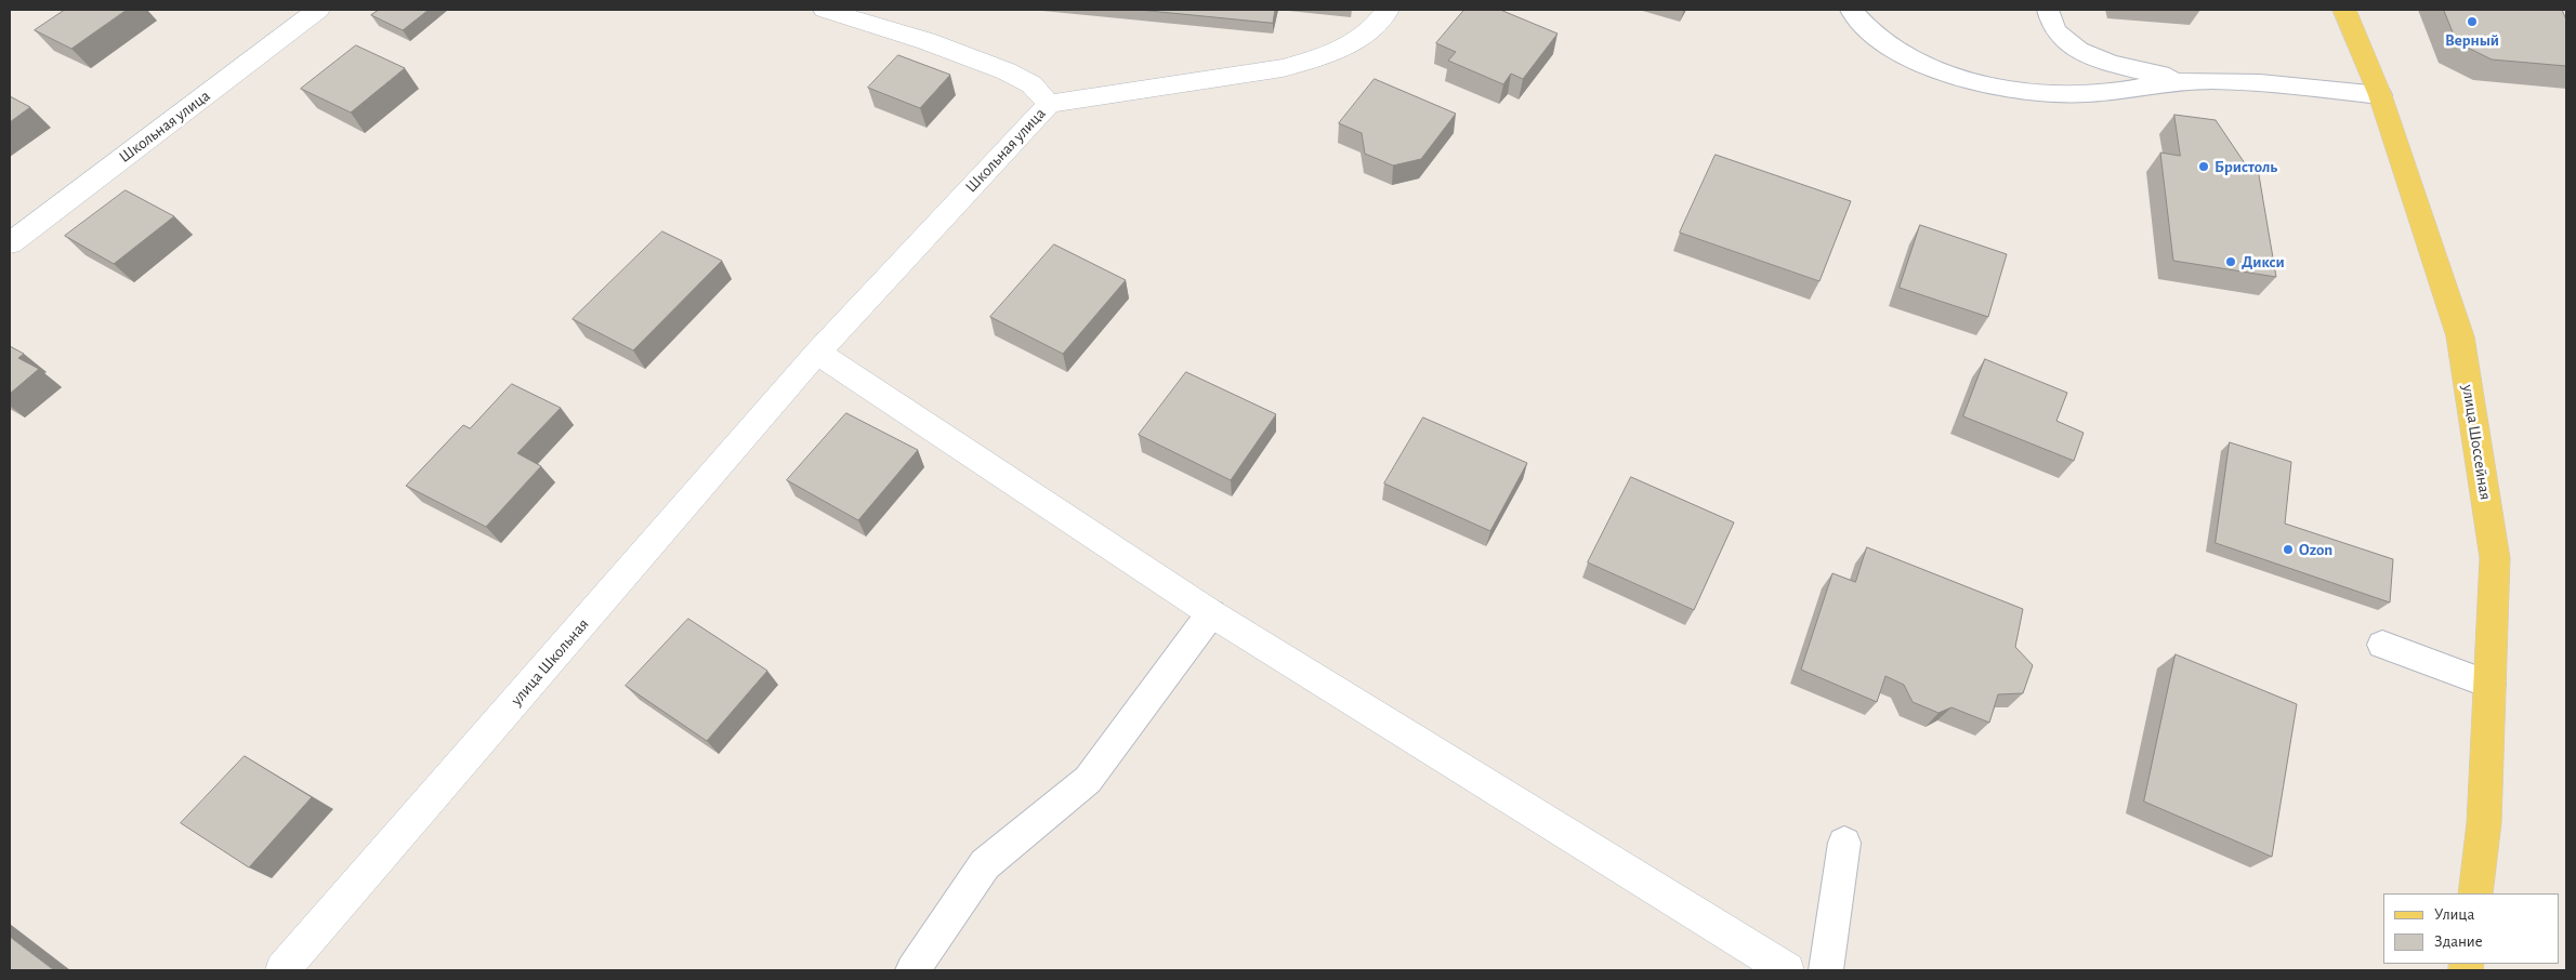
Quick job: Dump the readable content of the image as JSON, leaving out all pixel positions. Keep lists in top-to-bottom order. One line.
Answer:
{"streets":{"main road":["улица Шоссейная"],"street":["Школьная улица","улица Школьная"]},"crossings":[["Школьная улица","улица Школьная"]],"places":["Верный","Бристоль","Дикси","Ozon"],"legend":["Улица","Здание"]}
